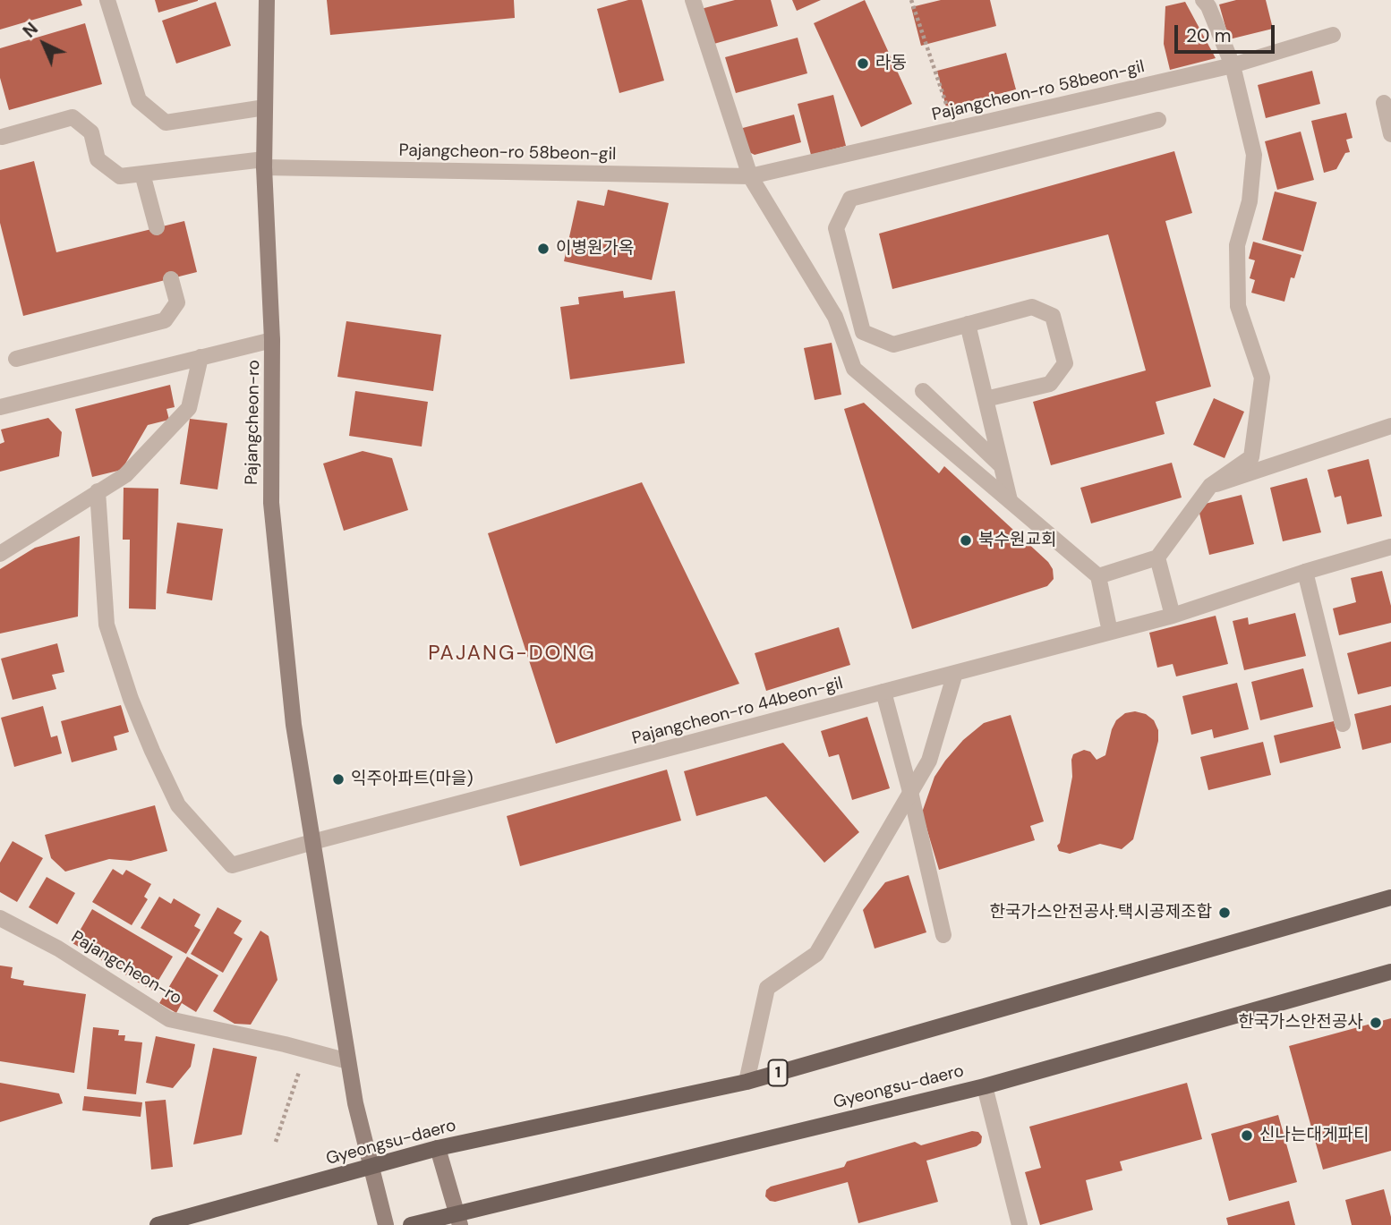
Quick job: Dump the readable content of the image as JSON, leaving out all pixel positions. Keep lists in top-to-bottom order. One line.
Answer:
{"streets":{"main road":["1","Gyeongsu-daero"],"street":["Pajangcheon-ro 58beon-gil","Pajangcheon-ro","Pajangcheon-ro 44beon-gil"]},"crossings":[["Pajangcheon-ro 58beon-gil","Pajangcheon-ro"],["Pajangcheon-ro","Pajangcheon-ro 44beon-gil"],["Pajangcheon-ro","Gyeongsu-daero"]],"districts":["PAJANG-DONG"],"places":["라동","이병원가옥","북수원교회","익주아파트(마을)","한국가스안전공사.택시공제조합","한국가스안전공사","신나는대게파티"],"scale_bar":"20 m","north":"top left"}
